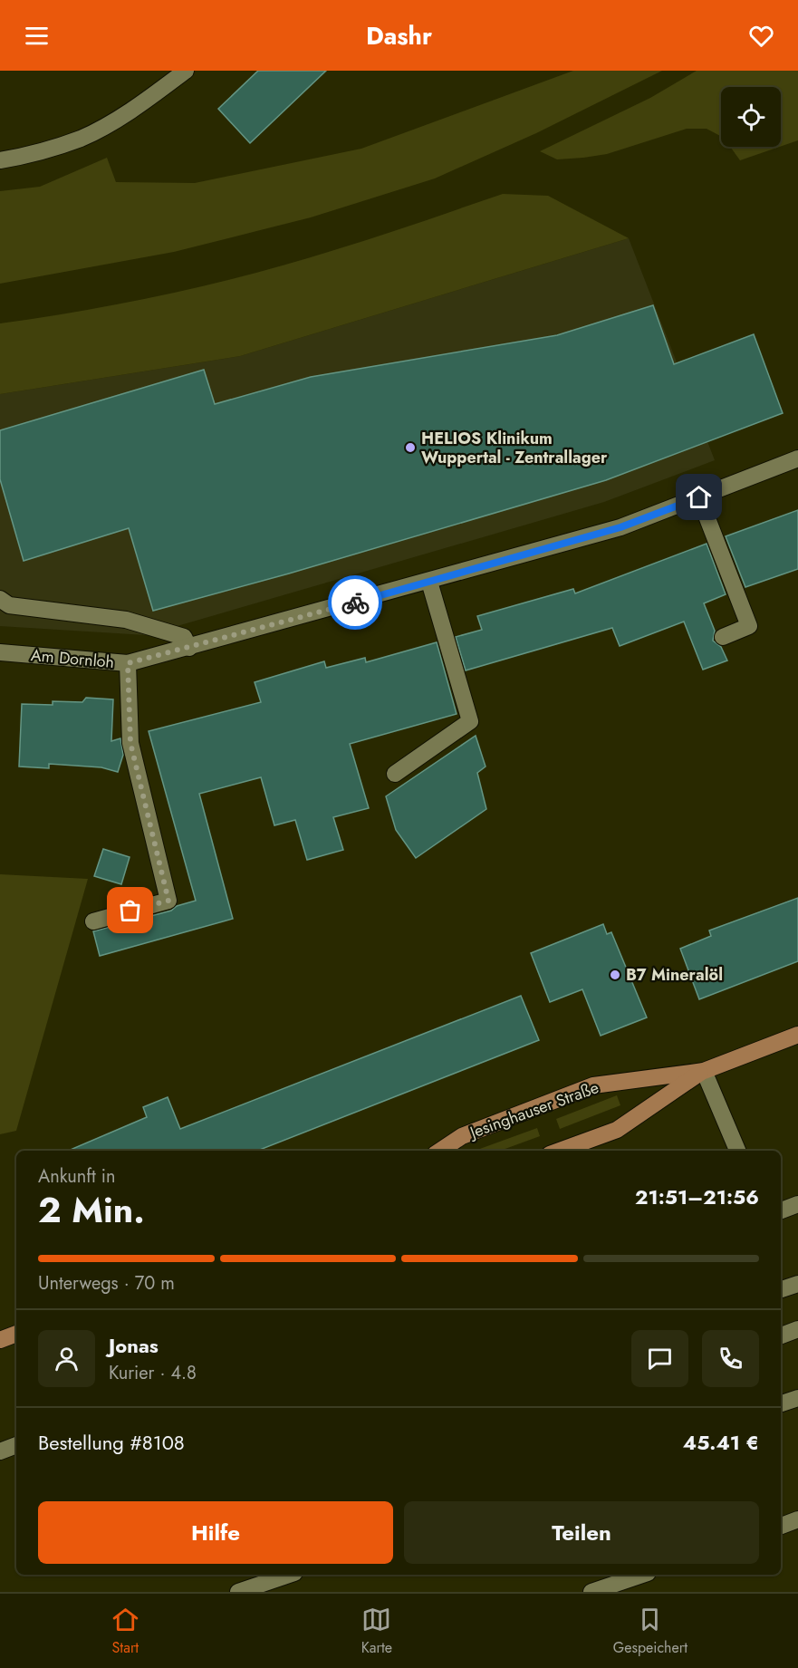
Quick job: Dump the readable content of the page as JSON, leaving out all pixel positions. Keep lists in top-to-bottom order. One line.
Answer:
{"streets":{"main road":["Jesinghauser Straße"],"street":["Am Dornloh"]},"places":["HELIOS Klinikum Wuppertal - Zentrallager","B7 Mineralöl"],"page":{"header":"Dashr","heading":["2 Min.","Ankunft in","21:51–21:56"],"panel":["Jonas","Kurier · 4.8","Bestellung #8108","45.41 €"],"bar":"Unterwegs · 70 m","buttons":["Hilfe","Teilen"],"tabs":["Start","Karte","Gespeichert"]}}
